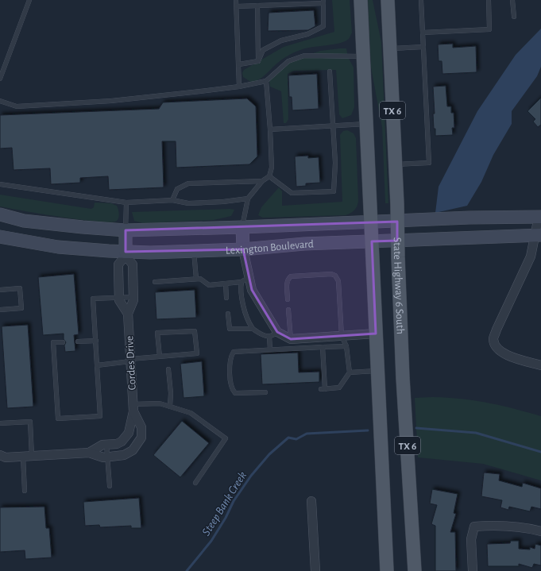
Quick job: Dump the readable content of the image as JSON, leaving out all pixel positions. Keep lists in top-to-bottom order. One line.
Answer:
{"streets":{"main road":["TX 6","Lexington Boulevard","State Highway 6 South"],"street":["Cordes Drive"]},"crossings":[["TX 6","Lexington Boulevard"],["Lexington Boulevard","State Highway 6 South"],["Lexington Boulevard","Cordes Drive"]],"water":["Steep Bank Creek"]}
